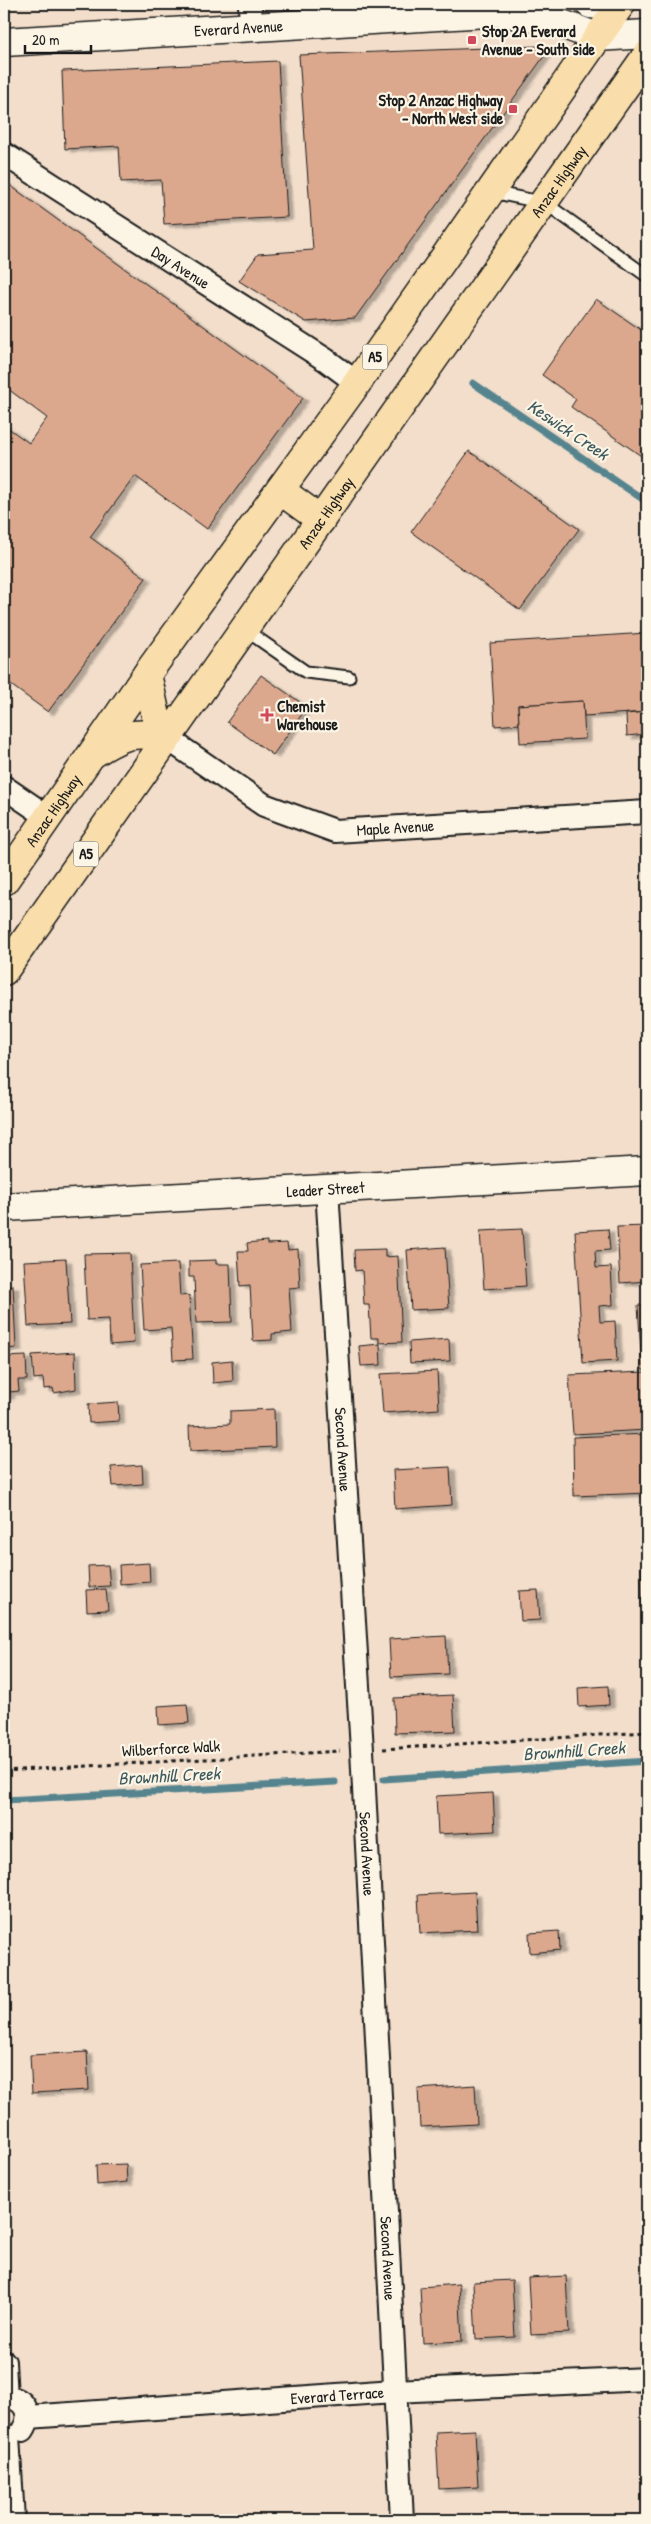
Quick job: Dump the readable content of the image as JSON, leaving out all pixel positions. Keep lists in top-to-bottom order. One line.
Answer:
{"streets":{"highway":["Anzac Highway","A5"],"street":["Everard Avenue","Day Avenue","Maple Avenue","Leader Street","Second Avenue","Everard Terrace"],"path":["Wilberforce Walk"]},"crossings":[["Everard Avenue","Anzac Highway"],["Anzac Highway","Day Avenue"],["Anzac Highway","Maple Avenue"],["Leader Street","Second Avenue"],["Second Avenue","Everard Terrace"]],"water":["Keswick Creek","Brownhill Creek"],"places":{"transit":["Stop 2A Everard Avenue - South side","Stop 2 Anzac Highway - North West side"],"health":["Chemist Warehouse"]},"scale_bar":"20 m"}
